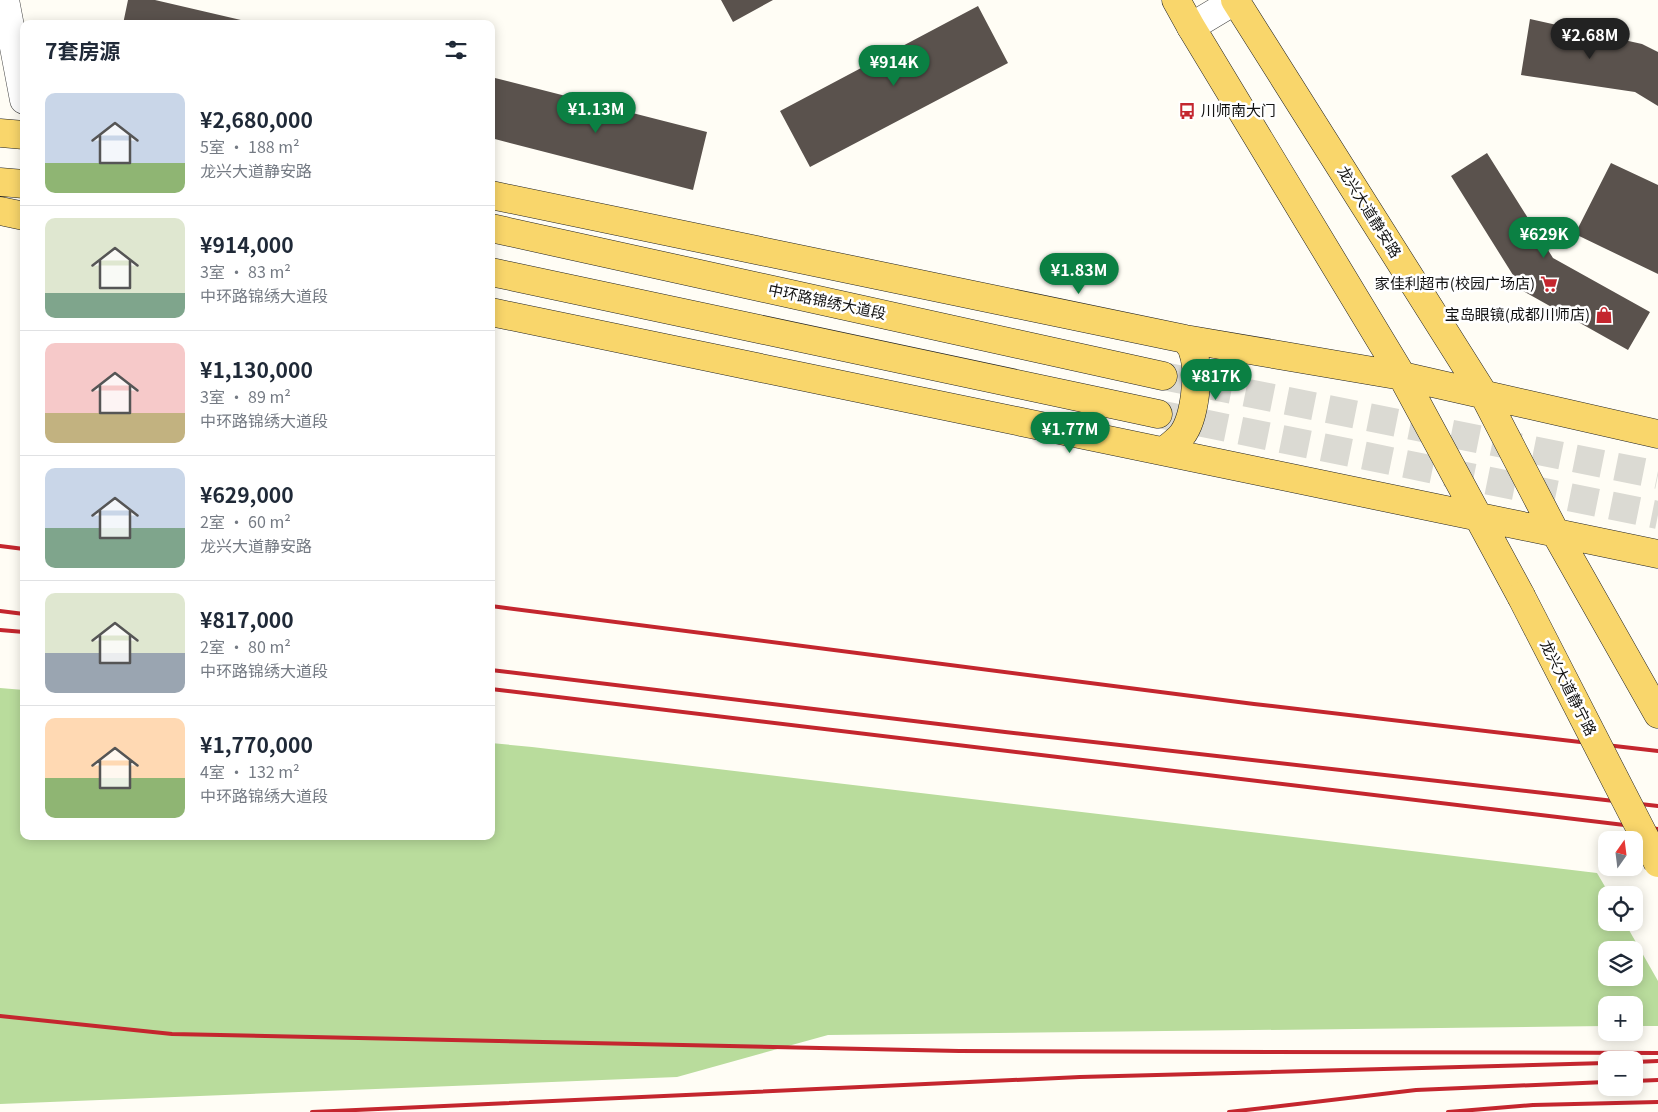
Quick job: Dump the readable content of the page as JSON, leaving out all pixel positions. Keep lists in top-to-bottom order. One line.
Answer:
{"streets":{"main road":["龙兴大道静安路","中环路锦绣大道段","龙兴大道静宁路"]},"places":{"bus stop":["川师南大门"],"supermarket":["家佳利超市(校园广场店)"],"shop":["宝岛眼镜(成都川师店)"]},"north":"top","page":{"price":["¥2.68M","¥914K","¥1.13M","¥629K","¥1.83M","¥817K","¥1.77M"],"heading":"7套房源","list":[{"name":"¥2,680,000","note":"5室 · 188 m² · 龙兴大道静安路"},{"name":"¥914,000","note":"3室 · 83 m² · 中环路锦绣大道段"},{"name":"¥1,130,000","note":"3室 · 89 m² · 中环路锦绣大道段"},{"name":"¥629,000","note":"2室 · 60 m² · 龙兴大道静安路"},{"name":"¥817,000","note":"2室 · 80 m² · 中环路锦绣大道段"},{"name":"¥1,770,000","note":"4室 · 132 m² · 中环路锦绣大道段"}],"map_buttons":["+","−"]}}
